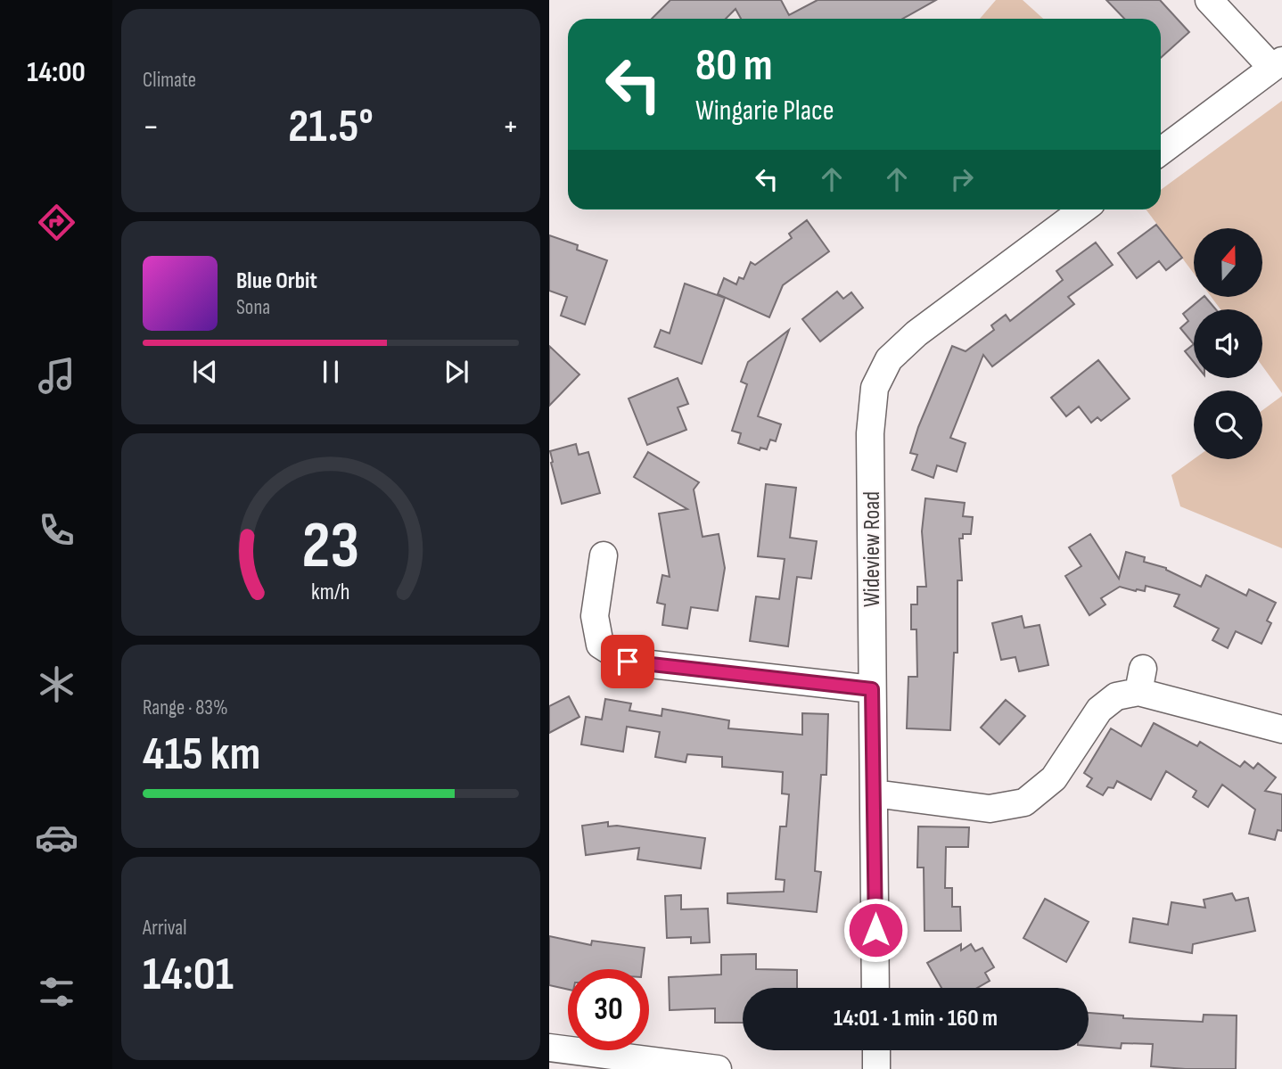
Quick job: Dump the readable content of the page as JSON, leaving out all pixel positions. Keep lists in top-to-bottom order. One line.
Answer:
{"streets":{"street":["Wideview Road"]},"north":"top","page":{"tabs":"14:00","tile":["Climate",["Range · 83%","415 km"],["Arrival","14:01"]],"turn":["80 m","Wingarie Place"],"heat":["−","21.5°","+"],"song":["Blue Orbit","Sona"],"limit":"30","trip":"14:01 · 1 min · 160 m","gauge":["23","km/h"]}}
